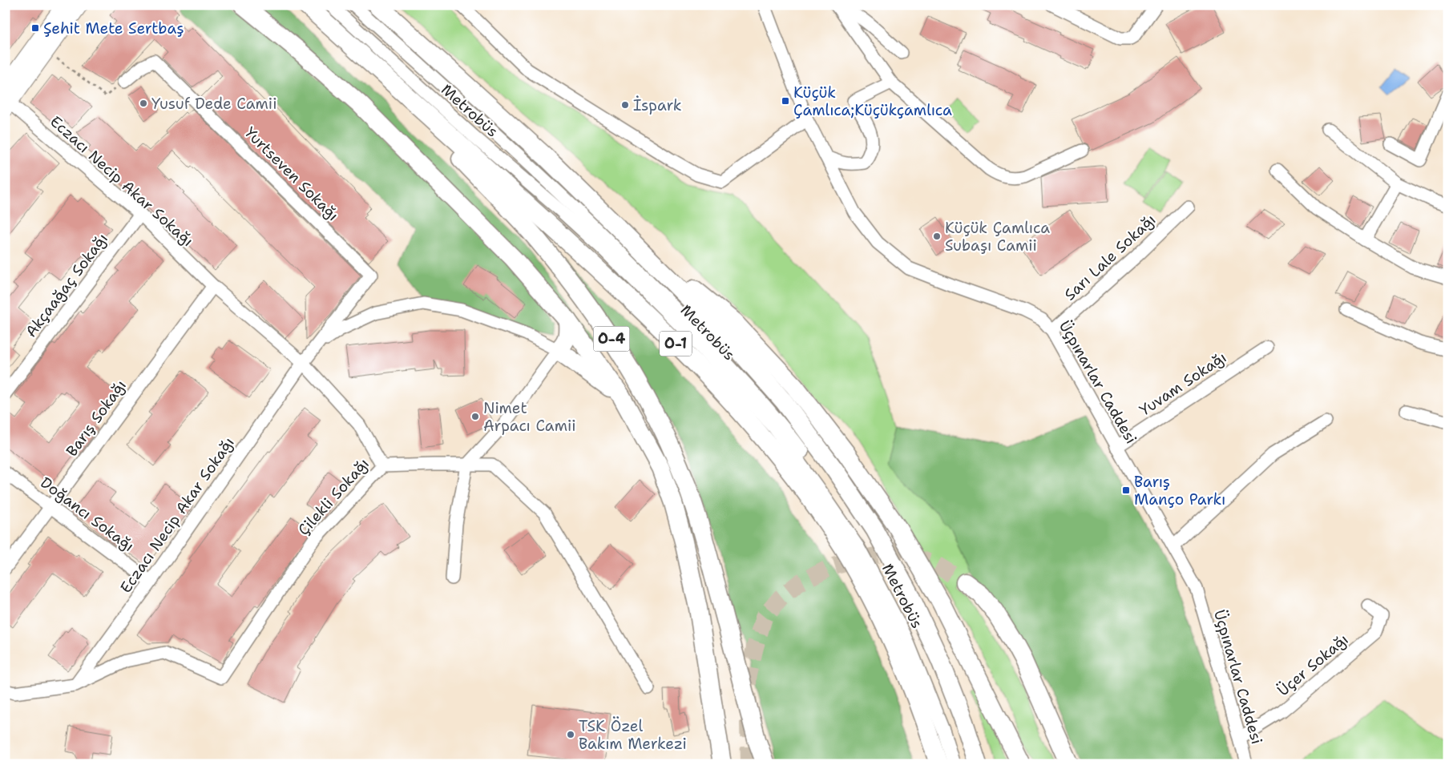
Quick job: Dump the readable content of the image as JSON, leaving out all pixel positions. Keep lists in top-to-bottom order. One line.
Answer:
{"streets":{"highway":["O-4","O-1"],"street":["Metrobüs","Yurtseven Sokağı","Eczacı Necip Akar Sokağı","Sarı Lale Sokağı","Akçaağaç Sokağı","Üçpınarlar Caddesi","Yuvam Sokağı","Barış Sokağı","Çilekli Sokağı","Doğancı Sokağı","Üçer Sokağı"]},"crossings":[["Yurtseven Sokağı","Eczacı Necip Akar Sokağı"],["Eczacı Necip Akar Sokağı","Akçaağaç Sokağı"],["Eczacı Necip Akar Sokağı","Barış Sokağı"],["Eczacı Necip Akar Sokağı","Çilekli Sokağı"],["Eczacı Necip Akar Sokağı","Doğancı Sokağı"],["Sarı Lale Sokağı","Üçpınarlar Caddesi"],["O-4","O-1"],["Üçpınarlar Caddesi","Yuvam Sokağı"],["Üçpınarlar Caddesi","Üçer Sokağı"],["Barış Sokağı","Doğancı Sokağı"]],"places":{"transit":["Şehit Mete Sertbaş","Küçük Çamlıca;Küçükçamlıca","Barış Manço Parkı"],"other":["Yusuf Dede Camii","İspark","Küçük Çamlıca Subaşı Camii","Nimet Arpacı Camii","TSK Özel Bakım Merkezi"]}}
